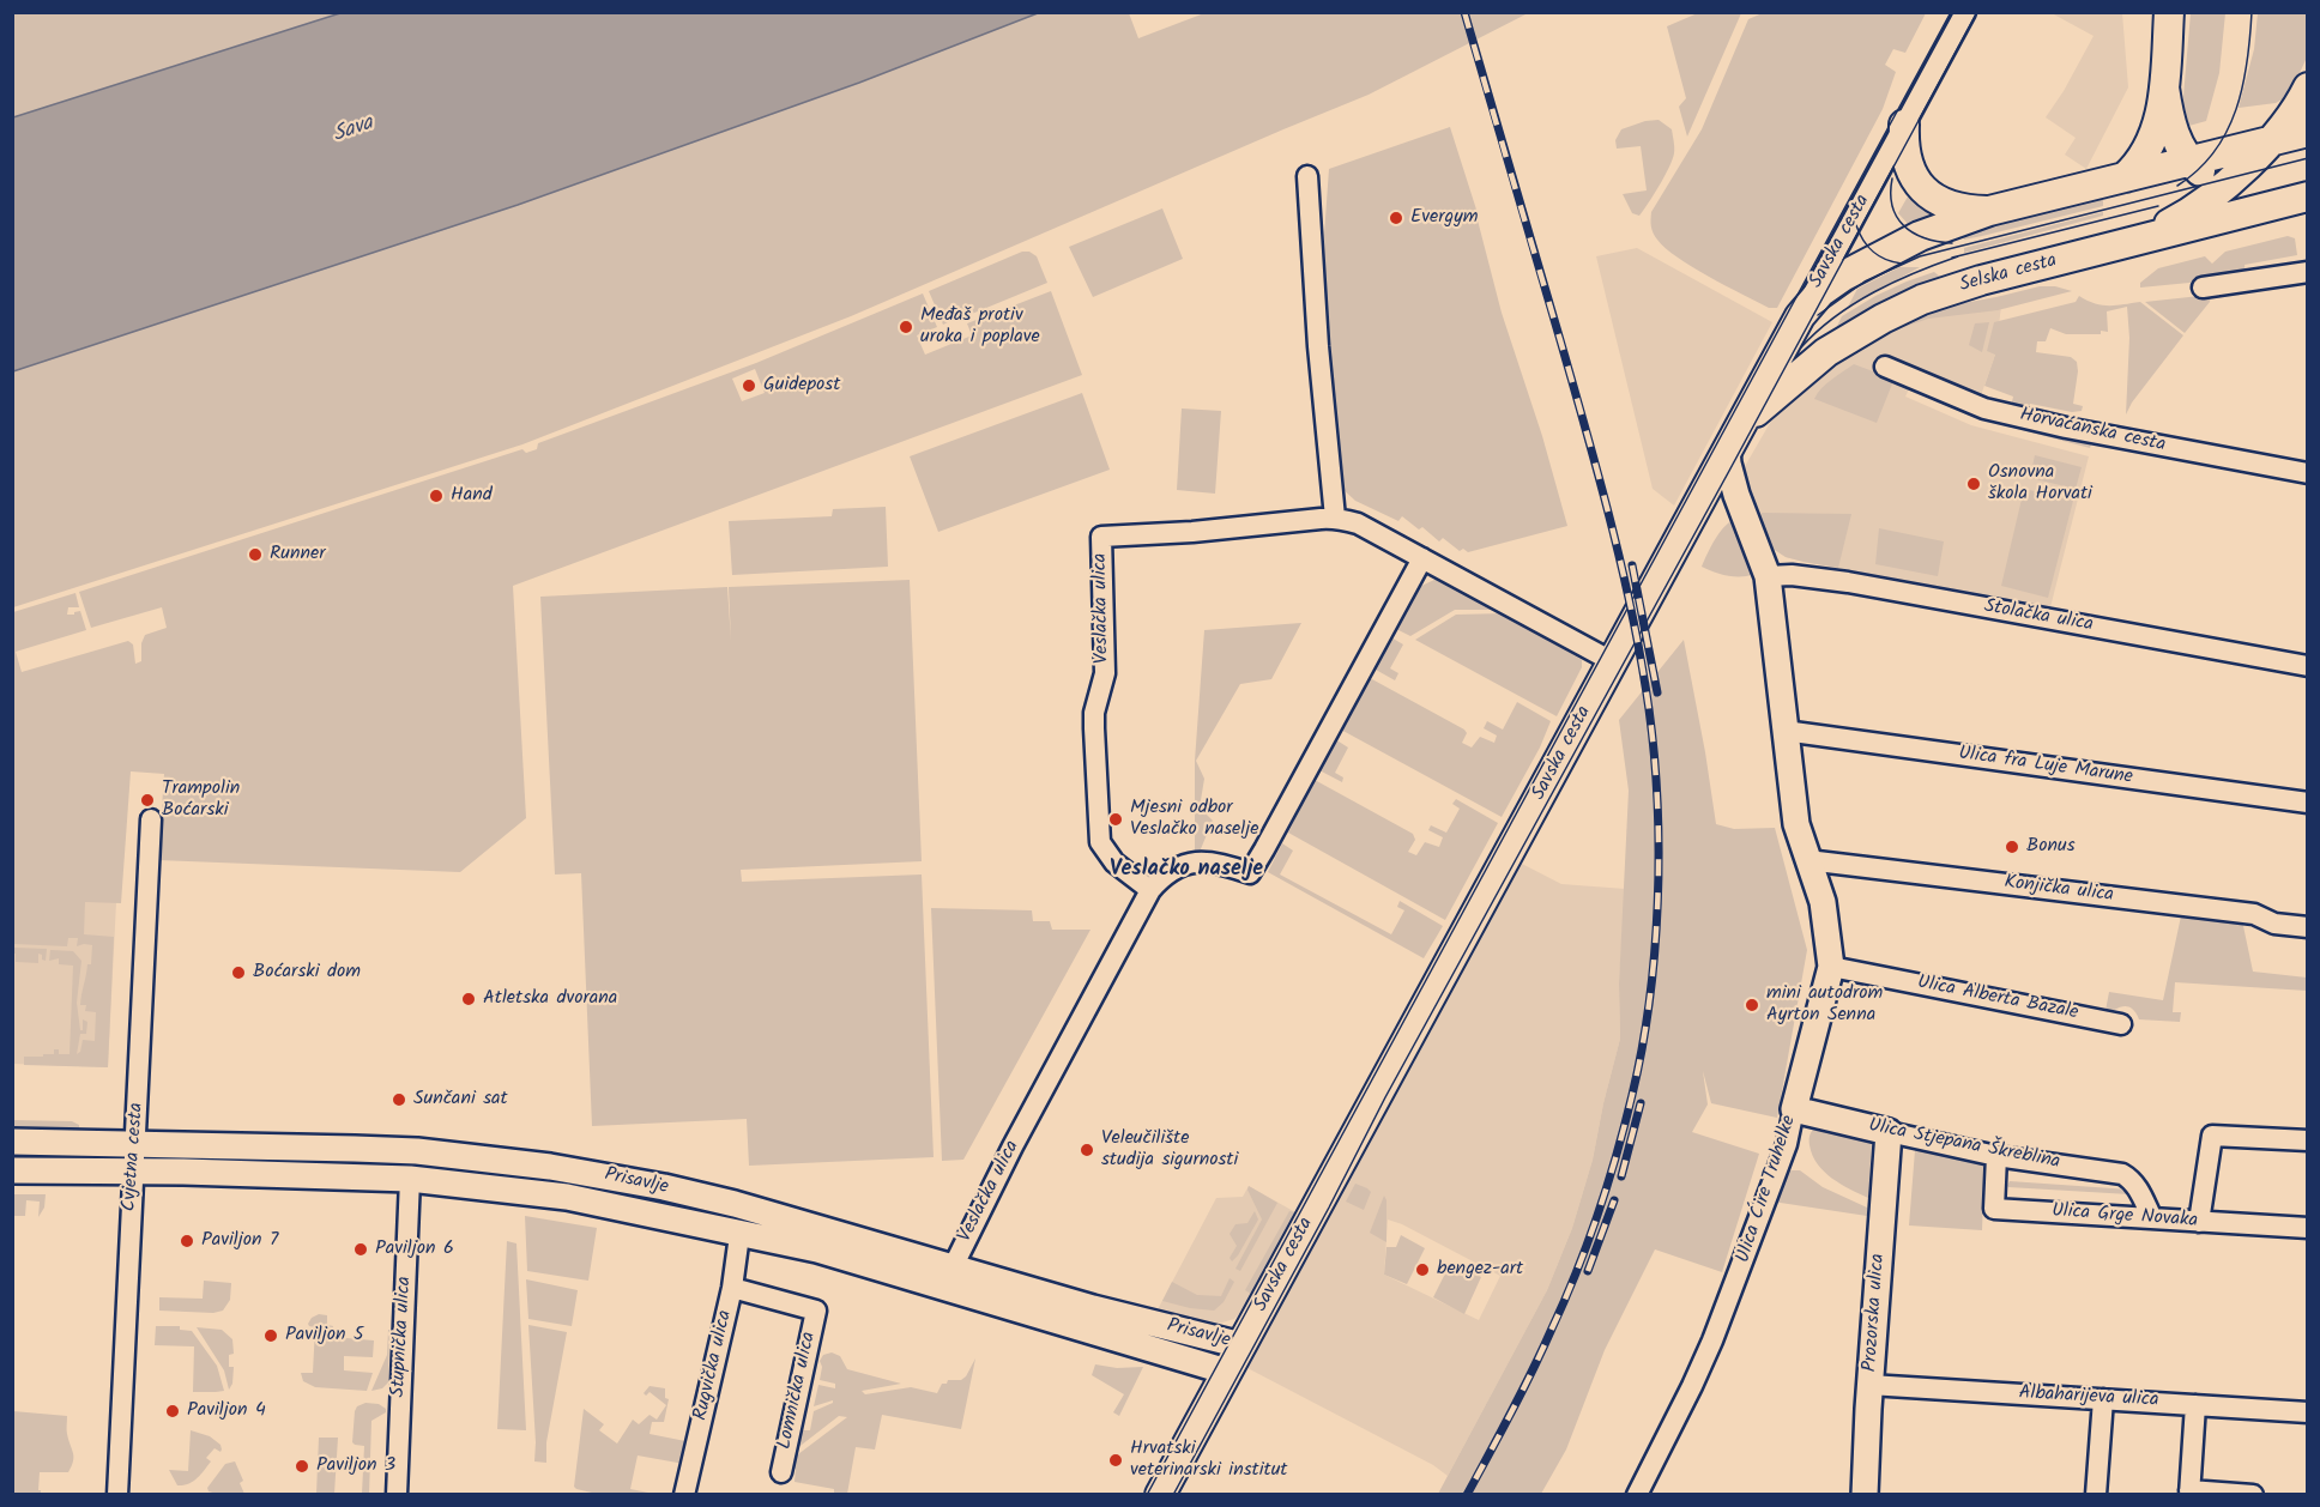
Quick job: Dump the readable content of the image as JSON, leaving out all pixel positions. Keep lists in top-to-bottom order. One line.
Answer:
{"streets":{"main road":["Savska cesta","Selska cesta"],"street":["Horvaćanska cesta","Veslačka ulica","Stolačka ulica","Ulica fra Luje Marune","Konjička ulica","Ulica Alberta Bazale","Ulica Stjepana Škreblina","Cvjetna cesta","Prisavlje","Ulica Ćire Truhelke","Ulica Grge Novaka","Prozorska ulica","Stupnička ulica","Rugvička ulica","Lomnička ulica","Albaharijeva ulica"]},"crossings":[["Savska cesta","Selska cesta"],["Savska cesta","Veslačka ulica"],["Savska cesta","Prisavlje"],["Savska cesta","Ulica Ćire Truhelke"],["Veslačka ulica","Prisavlje"],["Stolačka ulica","Ulica Ćire Truhelke"],["Ulica fra Luje Marune","Ulica Ćire Truhelke"],["Konjička ulica","Ulica Ćire Truhelke"],["Ulica Alberta Bazale","Ulica Ćire Truhelke"],["Ulica Stjepana Škreblina","Ulica Ćire Truhelke"],["Ulica Stjepana Škreblina","Ulica Grge Novaka"],["Ulica Stjepana Škreblina","Prozorska ulica"],["Cvjetna cesta","Prisavlje"],["Prisavlje","Stupnička ulica"],["Prisavlje","Rugvička ulica"],["Prozorska ulica","Albaharijeva ulica"],["Rugvička ulica","Lomnička ulica"]],"districts":["Veslačko naselje"],"water":["Sava"],"places":["Evergym","Međaš protiv uroka i poplave","Guidepost","Osnovna škola Horvati","Hand","Runner","Trampolin Boćarski","Mjesni odbor Veslačko naselje","Bonus","Boćarski dom","Atletska dvorana","mini autodrom Ayrton Senna","Sunčani sat","Veleučilište studija sigurnosti","Paviljon 7","Paviljon 6","bengez-art","Paviljon 5","Paviljon 4","Hrvatski veterinarski institut","Paviljon 3"]}
